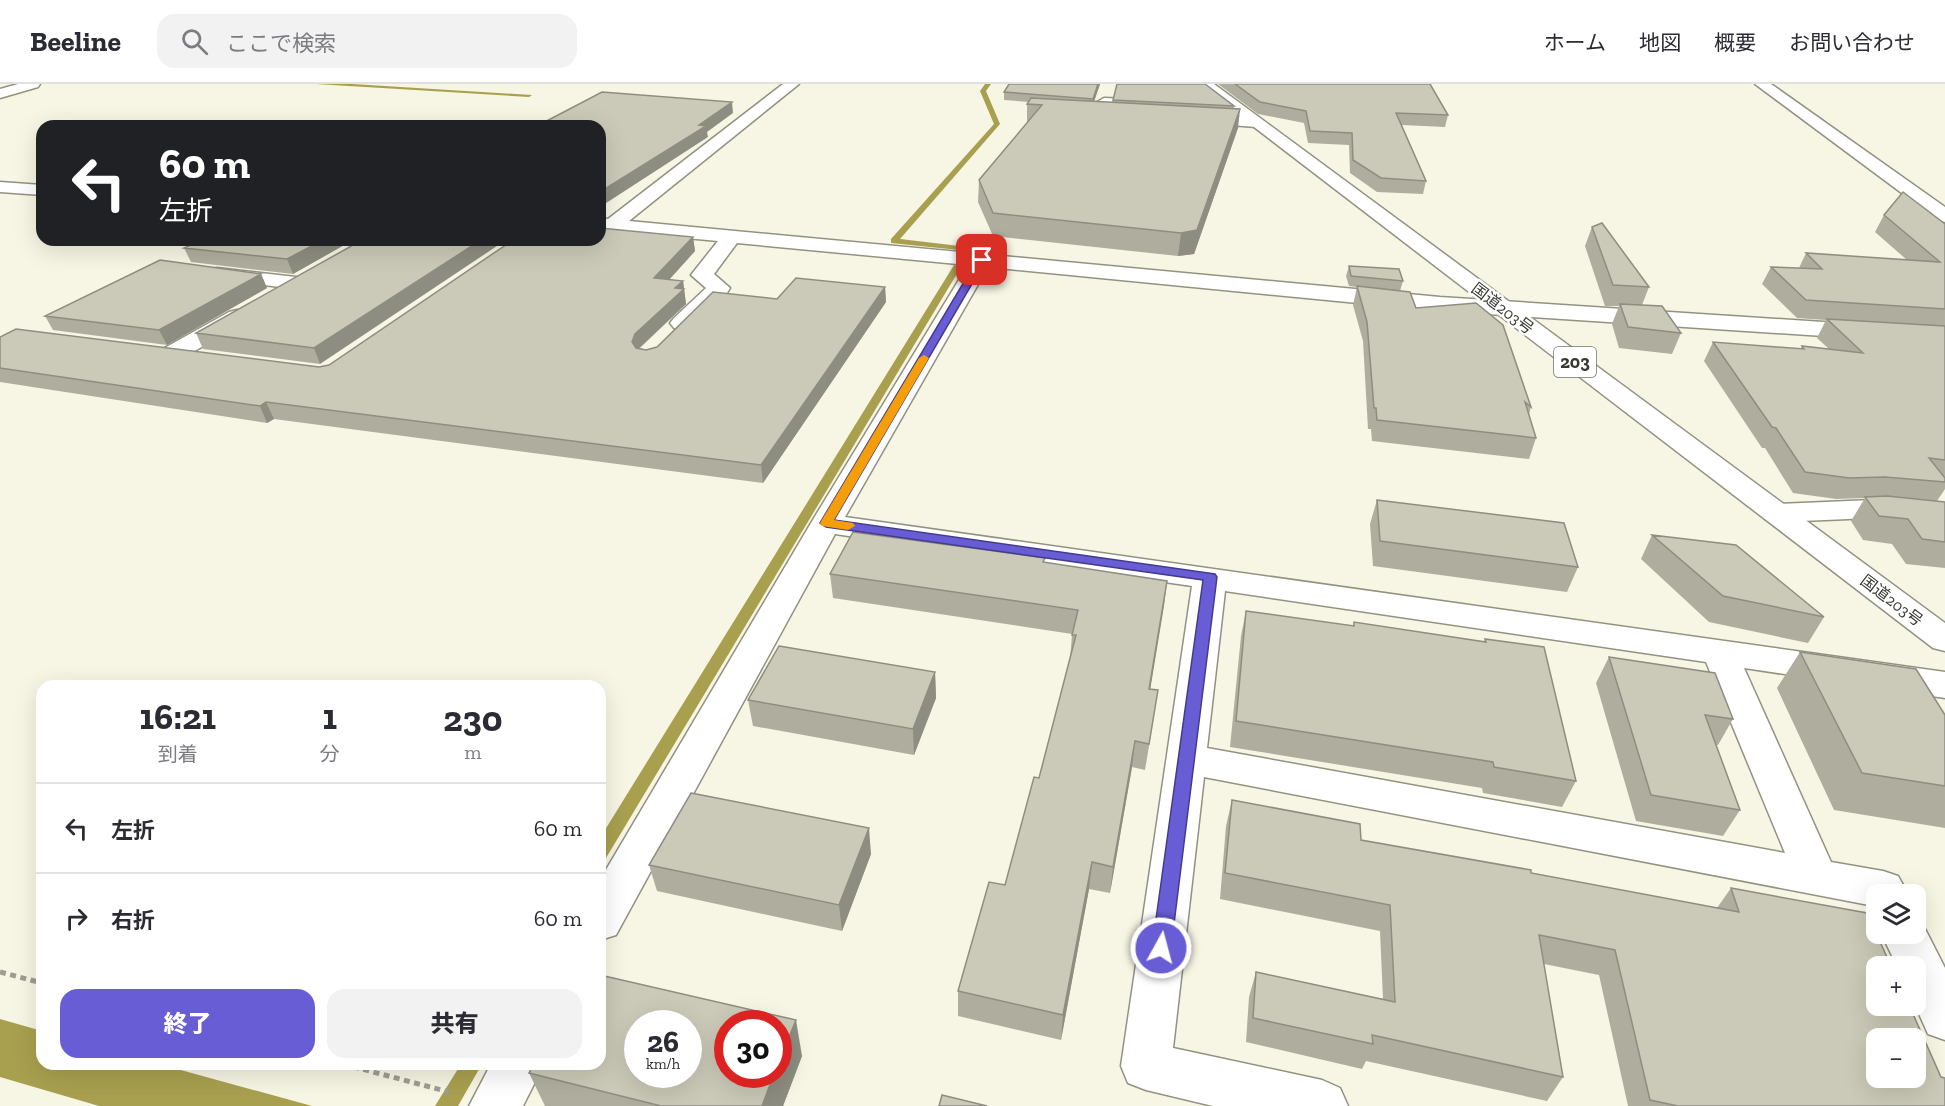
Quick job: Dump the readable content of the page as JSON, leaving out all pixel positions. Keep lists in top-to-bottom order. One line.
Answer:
{"streets":{"main road":["国道203号","203"]},"page":{"header":"Beeline","search":"ここで検索","nav":["ホーム","地図","概要","お問い合わせ"],"turn":["60 m","左折"],"eta":["16:21","到着","1","分","230","m"],"list":[{"name":"左折","value":"60 m"},{"name":"右折","value":"60 m"}],"map_buttons":["+","−"],"buttons":["終了","共有"],"speed":"26 km/h","limit":"30"}}
